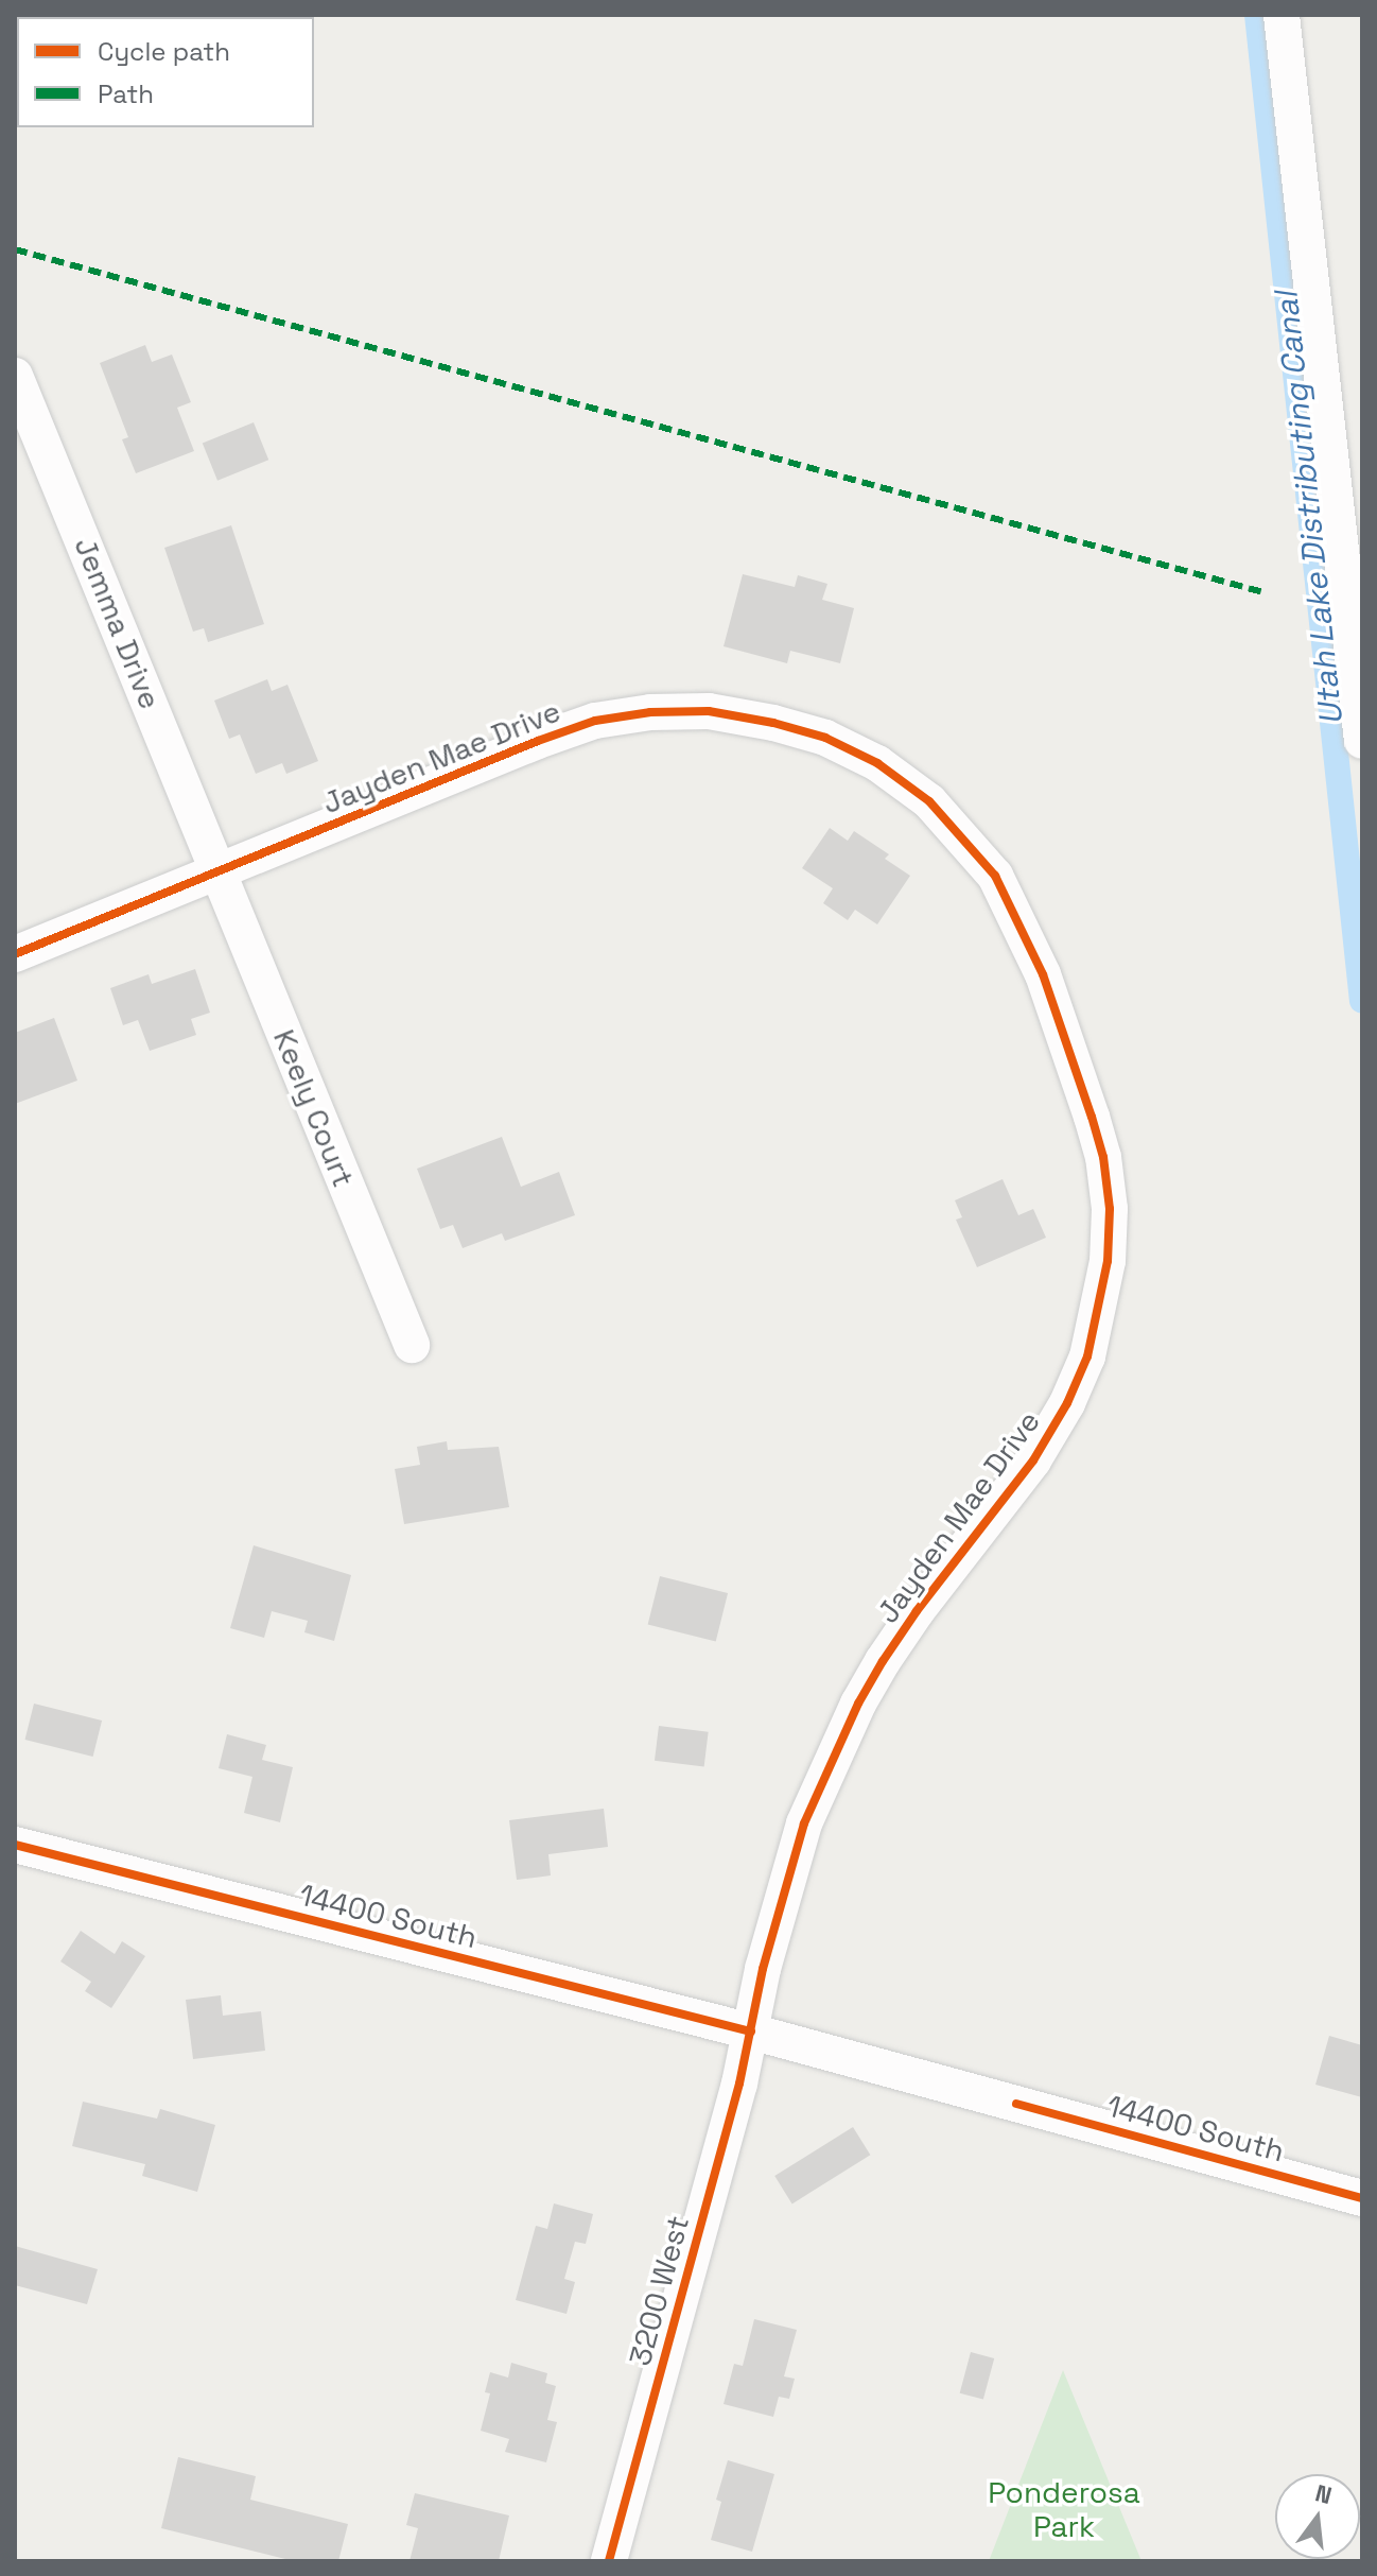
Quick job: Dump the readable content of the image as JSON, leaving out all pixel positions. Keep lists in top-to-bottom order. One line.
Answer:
{"streets":{"street":["Jemma Drive","Jayden Mae Drive","Keely Court","14400 South","3200 West"]},"crossings":[["Jemma Drive","Jayden Mae Drive"],["Jemma Drive","Keely Court"],["Jayden Mae Drive","Keely Court"],["Jayden Mae Drive","14400 South"],["Jayden Mae Drive","3200 West"],["14400 South","3200 West"]],"water":["Utah Lake Distributing Canal"],"parks":["Ponderosa Park"],"legend":["Cycle path","Path"],"north":"top"}
